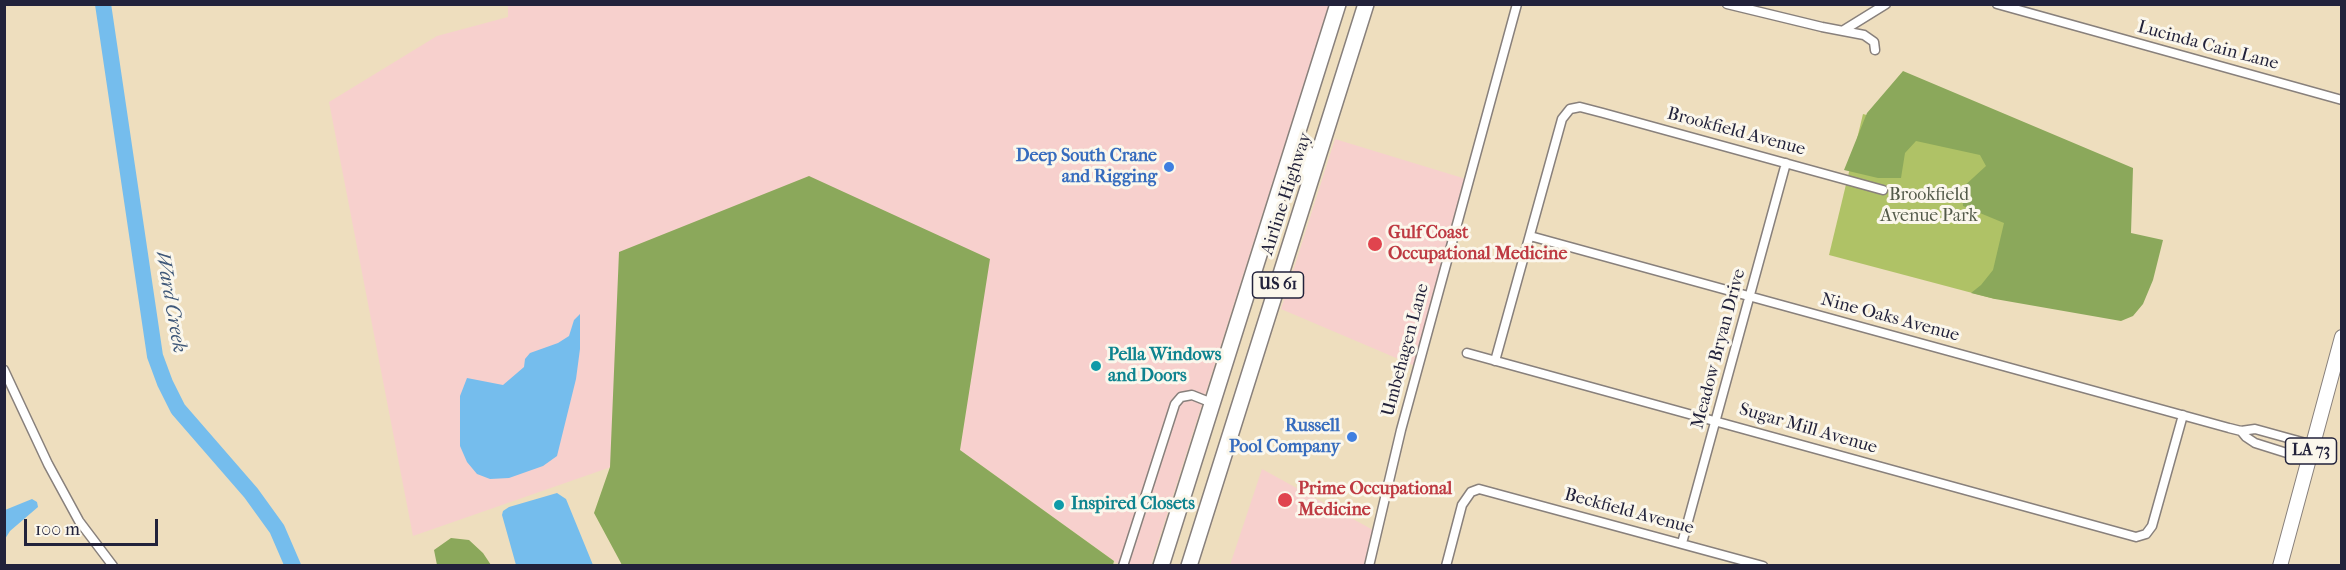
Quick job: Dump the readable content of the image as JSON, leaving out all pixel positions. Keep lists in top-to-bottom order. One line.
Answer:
{"streets":{"highway":["Airline Highway","US 61"],"main road":["LA 73"],"street":["Lucinda Cain Lane","Brookfield Avenue","Nine Oaks Avenue","Meadow Bryan Drive","Umbehagen Lane","Sugar Mill Avenue","Beckfield Avenue"]},"crossings":[["Brookfield Avenue","Nine Oaks Avenue"],["Brookfield Avenue","Meadow Bryan Drive"],["Nine Oaks Avenue","Meadow Bryan Drive"],["Nine Oaks Avenue","Sugar Mill Avenue"],["Nine Oaks Avenue","LA 73"],["Meadow Bryan Drive","Sugar Mill Avenue"],["Meadow Bryan Drive","Beckfield Avenue"]],"water":["Ward Creek"],"parks":["Brookfield Avenue Park"],"places":["Deep South Crane and Rigging","Gulf Coast Occupational Medicine","Pella Windows and Doors","Russell Pool Company","Prime Occupational Medicine","Inspired Closets"],"scale_bar":"100 m"}
